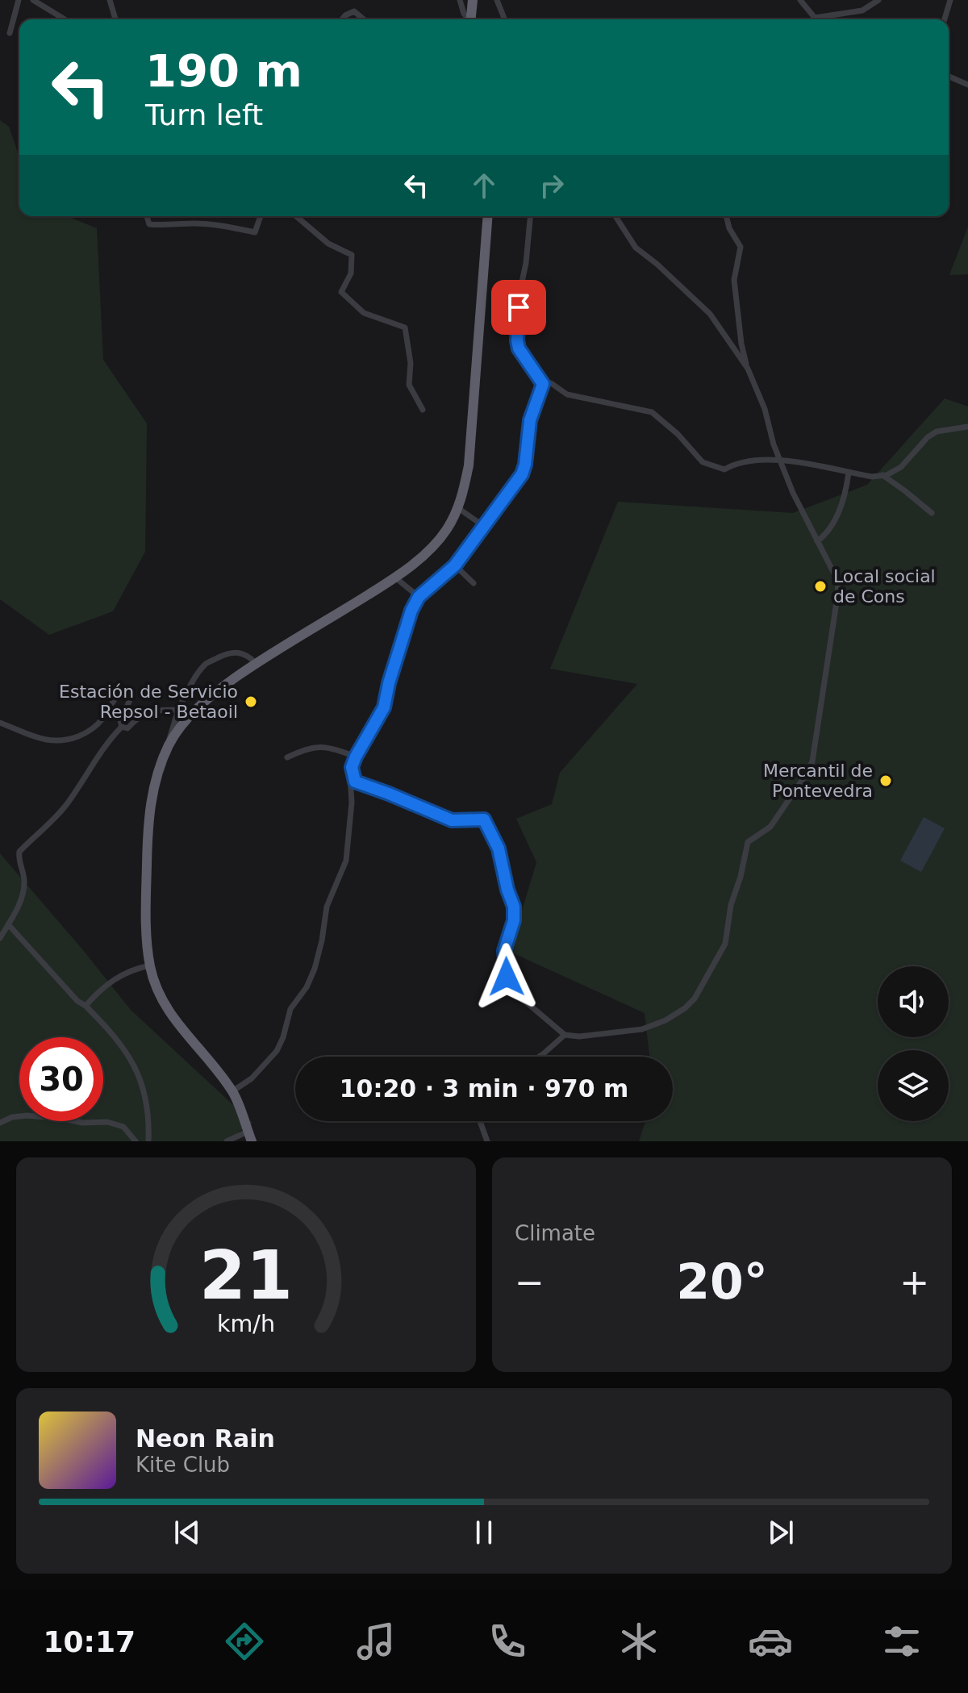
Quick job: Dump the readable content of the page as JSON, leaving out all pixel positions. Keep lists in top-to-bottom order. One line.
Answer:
{"places":["Local social de Cons","Estación de Servicio Repsol - Betaoil","Mercantil de Pontevedra"],"page":{"turn":["190 m","Turn left"],"limit":"30","trip":"10:20 · 3 min · 970 m","tile":"Climate","heat":["−","20°","+"],"song":["Neon Rain","Kite Club"],"tabs":"10:17","gauge":["21","km/h"]}}
